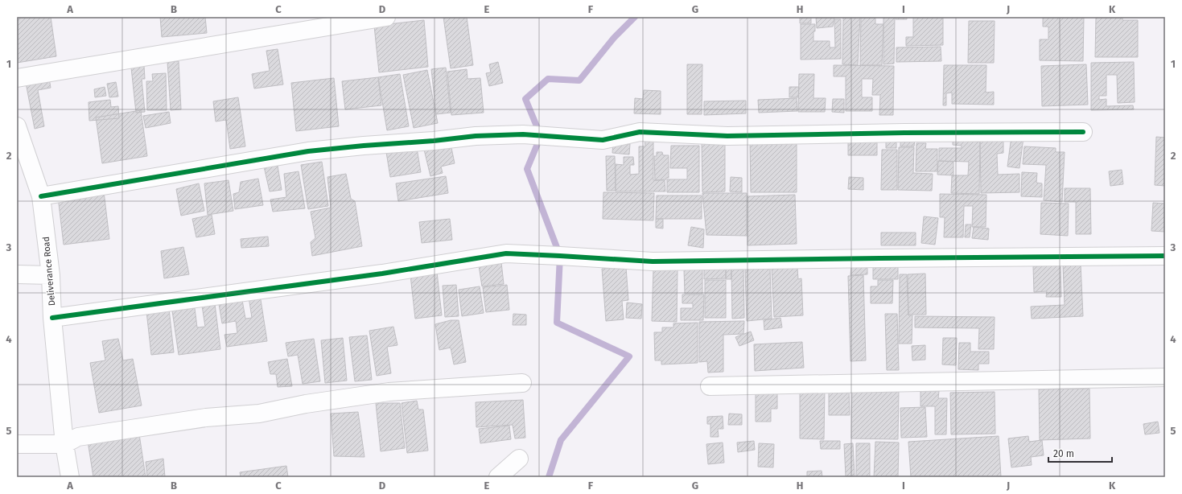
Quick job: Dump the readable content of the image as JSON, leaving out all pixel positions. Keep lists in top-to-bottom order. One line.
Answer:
{"streets":{"street":["Deliverance Road"]},"scale_bar":"20 m","grid":{"columns":["A","B","C","D","E","F","G","H","I","J","K"],"rows":["1","2","3","4","5"]}}
